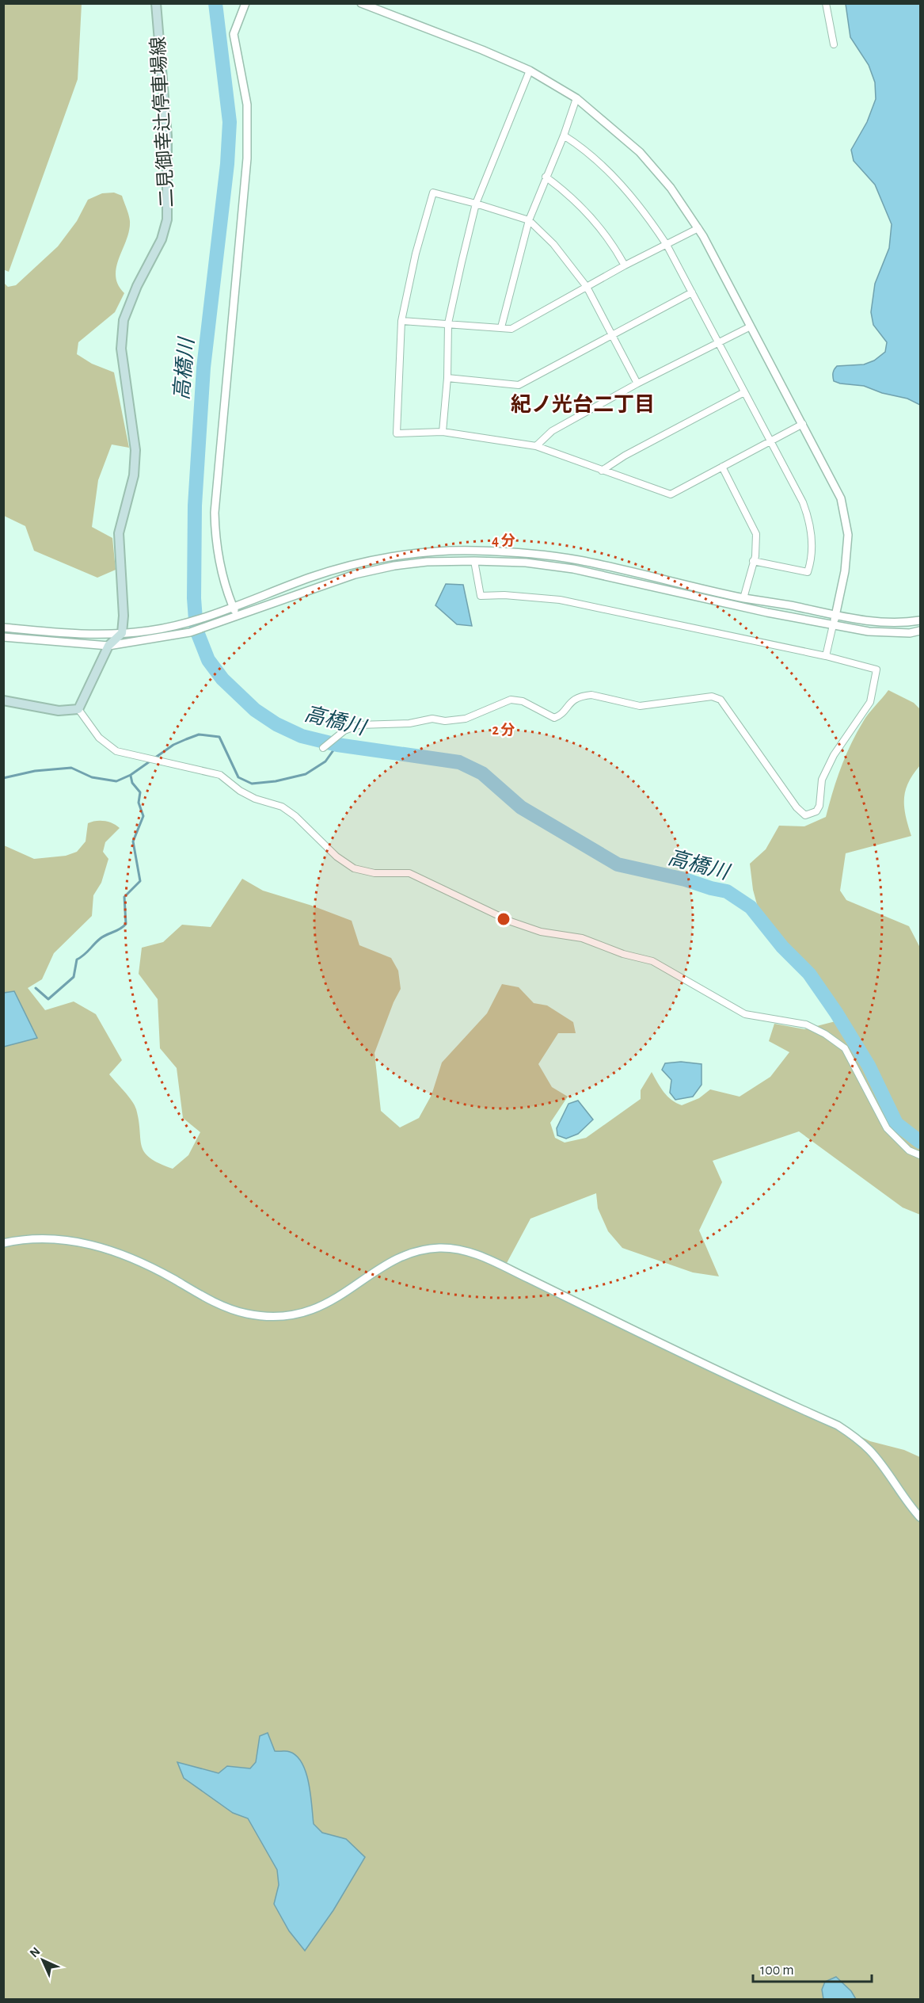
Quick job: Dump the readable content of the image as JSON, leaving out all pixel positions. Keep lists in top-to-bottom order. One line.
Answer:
{"streets":{"main road":["二見御幸辻停車場線"]},"districts":["紀ノ光台二丁目"],"water":["高橋川"],"scale_bar":"100 m","north":"top left","rings":["4 分","2 分"]}
